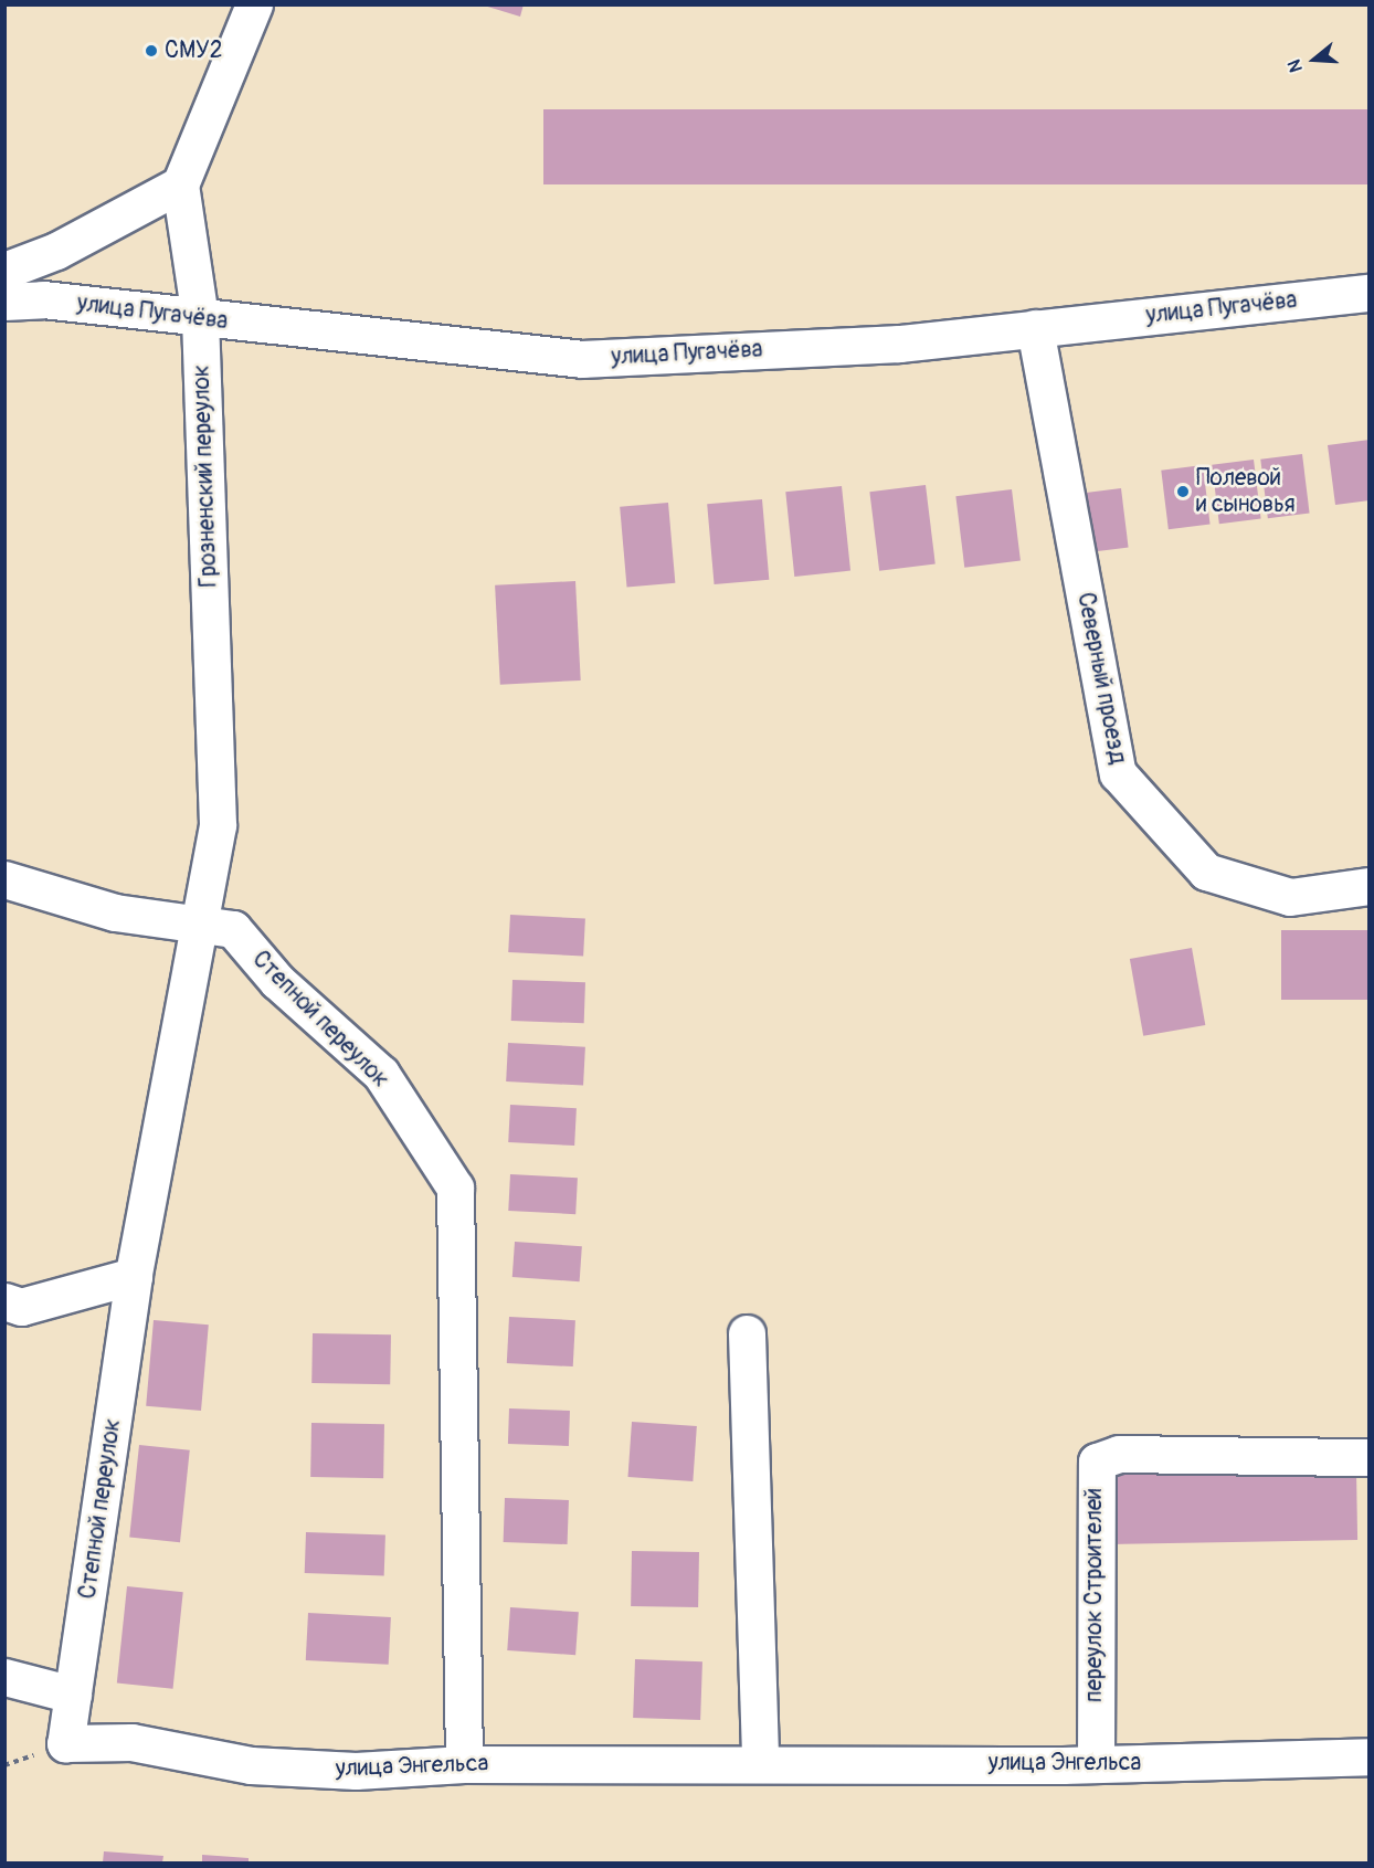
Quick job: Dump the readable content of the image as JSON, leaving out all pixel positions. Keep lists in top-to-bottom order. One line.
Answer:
{"streets":{"street":["улица Пугачёва","Грозненский переулок","Северный проезд","Степной переулок","переулок Строителей","улица Энгельса"]},"crossings":[["улица Пугачёва","Грозненский переулок"],["улица Пугачёва","Северный проезд"],["Грозненский переулок","Степной переулок"],["Степной переулок","улица Энгельса"],["переулок Строителей","улица Энгельса"]],"places":["СМУ2","Полевой и сыновья"],"north":"left"}
